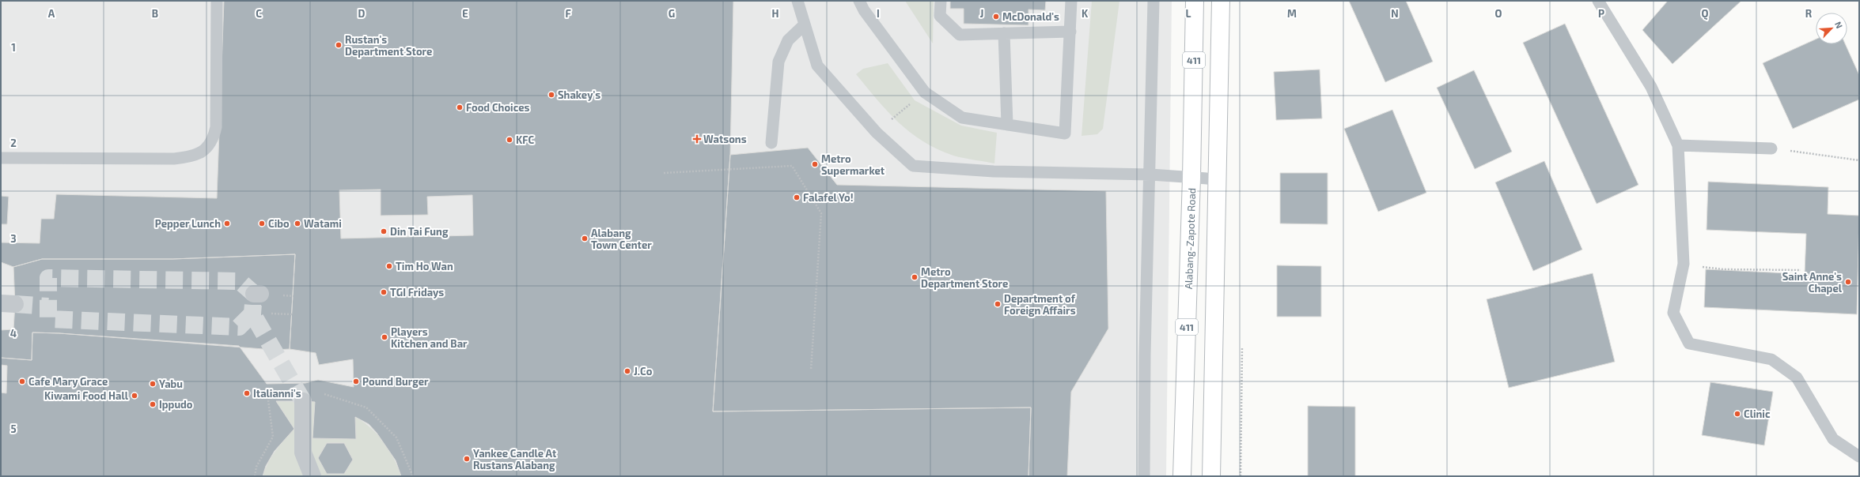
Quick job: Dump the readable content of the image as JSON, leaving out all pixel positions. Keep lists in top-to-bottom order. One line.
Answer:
{"streets":{"highway":["411","Alabang-Zapote Road"]},"places":{"other":["McDonald's","Rustan's Department Store","Shakey's","Food Choices","KFC","Metro Supermarket","Falafel Yo!","Pepper Lunch","Cibo","Watami","Din Tai Fung","Alabang Town Center","Tim Ho Wan","Metro Department Store","Saint Anne's Chapel","TGI Fridays","Department of Foreign Affairs","Players Kitchen and Bar","J.Co","Cafe Mary Grace","Pound Burger","Yabu","Italianni's","Kiwami Food Hall","Ippudo","Clinic","Yankee Candle At Rustans Alabang"],"health":["Watsons"]},"north":"top right","grid":{"columns":["A","B","C","D","E","F","G","H","I","J","K","L","M","N","O","P","Q","R"],"rows":["1","2","3","4","5"]}}
